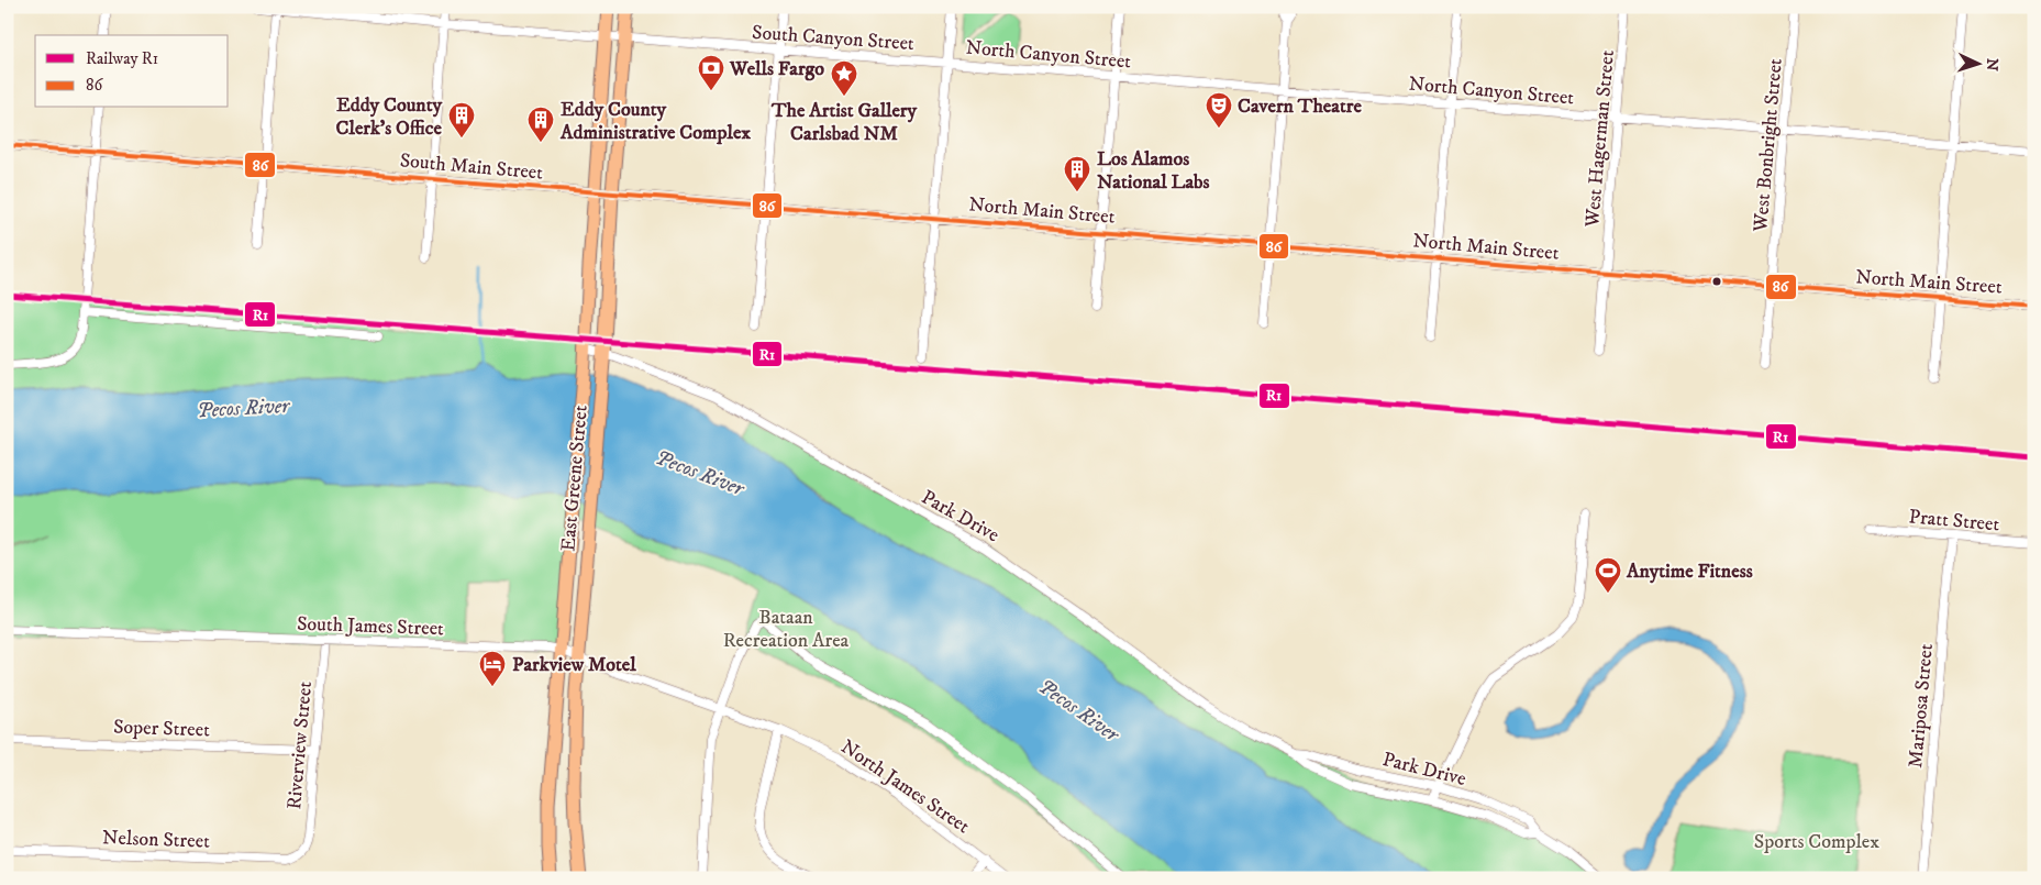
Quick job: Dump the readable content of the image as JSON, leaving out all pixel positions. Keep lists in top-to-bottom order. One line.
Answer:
{"streets":{"highway":["East Greene Street"],"street":["South Canyon Street","North Canyon Street","West Hagerman Street","West Bonbright Street","South Main Street","North Main Street","Park Drive","Pratt Street","South James Street","Mariposa Street","Soper Street","Riverview Street","North James Street","Nelson Street"]},"crossings":[["South Canyon Street","North Canyon Street"],["South Canyon Street","East Greene Street"],["North Canyon Street","West Hagerman Street"],["North Canyon Street","West Bonbright Street"],["West Hagerman Street","North Main Street"],["West Bonbright Street","North Main Street"],["South Main Street","North Main Street"],["South Main Street","East Greene Street"],["East Greene Street","Park Drive"],["East Greene Street","South James Street"],["Pratt Street","Mariposa Street"],["South James Street","Riverview Street"],["South James Street","North James Street"],["Soper Street","Riverview Street"],["Riverview Street","Nelson Street"]],"water":["Pecos River"],"parks":["Bataan Recreation Area","Sports Complex"],"places":{"bank":["Wells Fargo"],"place":["The Artist Gallery Carlsbad NM"],"theatre":["Cavern Theatre"],"building":["Eddy County Clerk's Office","Eddy County Administrative Complex","Los Alamos National Labs"],"sports":["Anytime Fitness"],"hotel":["Parkview Motel"]},"lines":["transit line 86","rail line R1"],"legend":["Railway R1","86"],"north":"right"}
